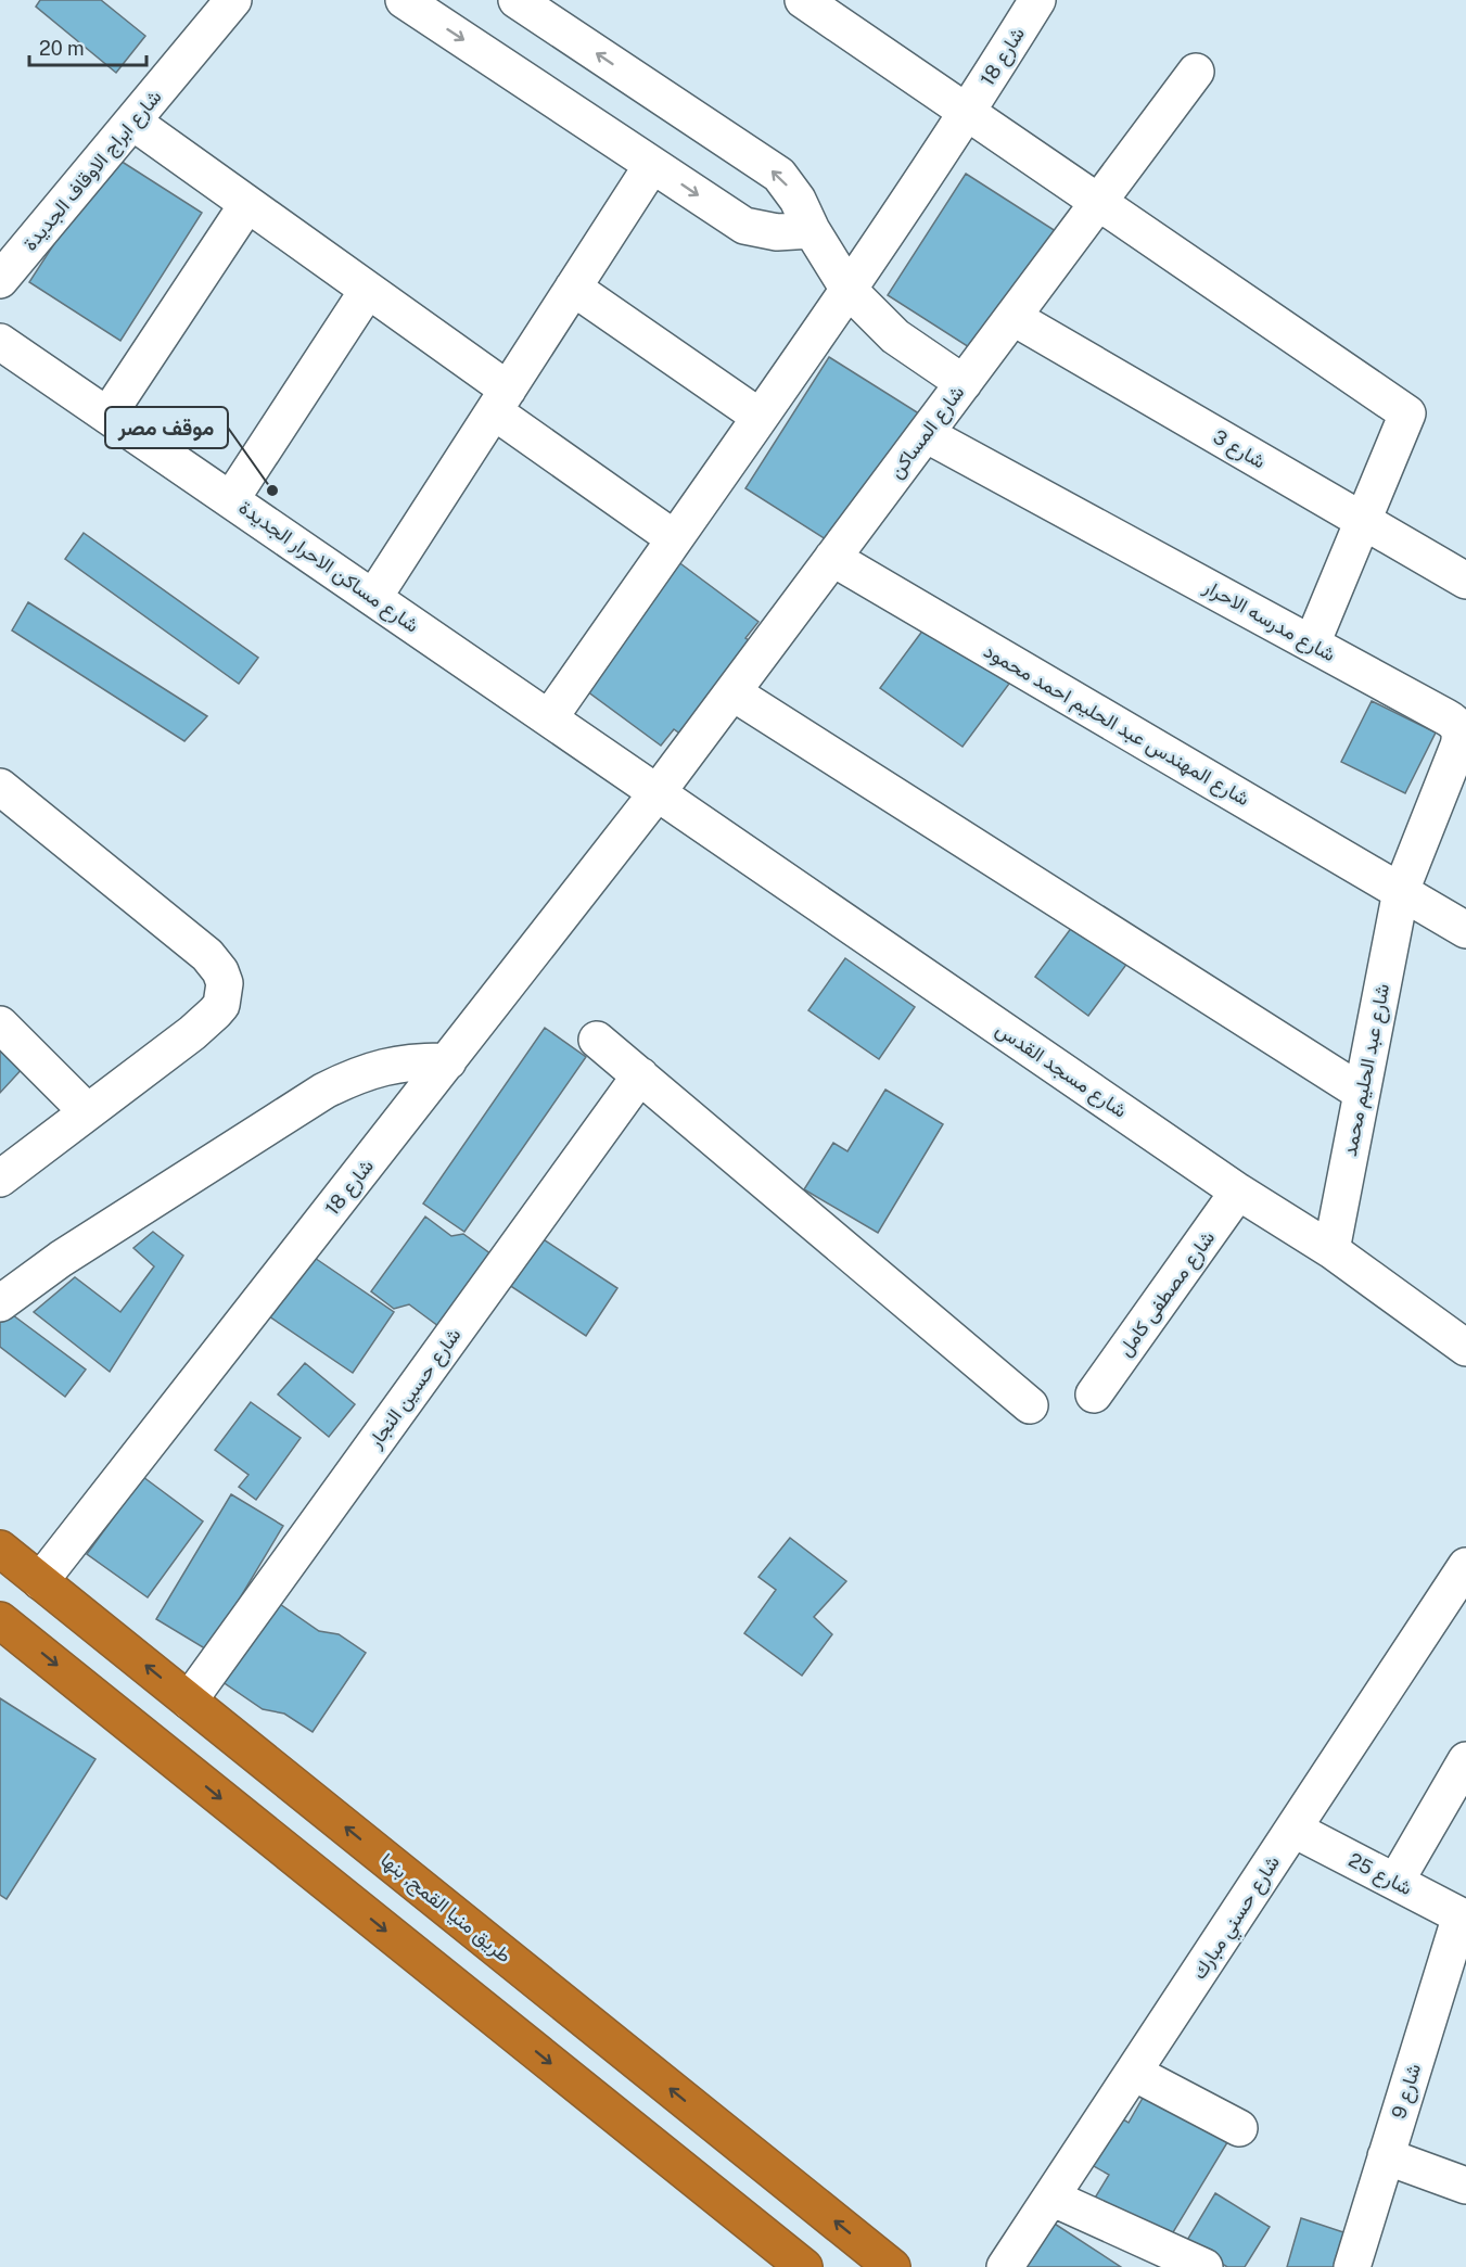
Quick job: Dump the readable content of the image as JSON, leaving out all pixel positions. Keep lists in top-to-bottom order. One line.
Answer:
{"streets":{"highway":["طريق منيا القمح, بنها"],"street":["شارع 18","شارع ابراج الاوقاف الجديدة","شارع المساكن","شارع 3","شارع مساكن الاحرار الجديدة","شارع مدرسه الاحرار","شارع المهندس عبد الحليم احمد محمود","شارع مسجد القدس","شارع عبد الحليم محمد","شارع مصطفى كامل","شارع حسين النجار","شارع 25","شارع حسني مبارك","شارع 9"]},"crossings":[["شارع 18","شارع المساكن"],["شارع 18","شارع مساكن الاحرار الجديدة"],["شارع 18","شارع مسجد القدس"],["شارع 18","طريق منيا القمح, بنها"],["شارع المساكن","شارع 3"],["شارع المساكن","شارع مساكن الاحرار الجديدة"],["شارع المساكن","شارع مدرسه الاحرار"],["شارع المساكن","شارع المهندس عبد الحليم احمد محمود"],["شارع المساكن","شارع مسجد القدس"],["شارع مساكن الاحرار الجديدة","شارع مسجد القدس"],["شارع مدرسه الاحرار","شارع المهندس عبد الحليم احمد محمود"],["شارع مدرسه الاحرار","شارع عبد الحليم محمد"],["شارع المهندس عبد الحليم احمد محمود","شارع عبد الحليم محمد"],["شارع مسجد القدس","شارع عبد الحليم محمد"],["شارع مسجد القدس","شارع مصطفى كامل"],["شارع حسين النجار","طريق منيا القمح, بنها"],["شارع 25","شارع حسني مبارك"],["شارع 25","شارع 9"]],"places":["موقف مصر"],"scale_bar":"20 m"}
